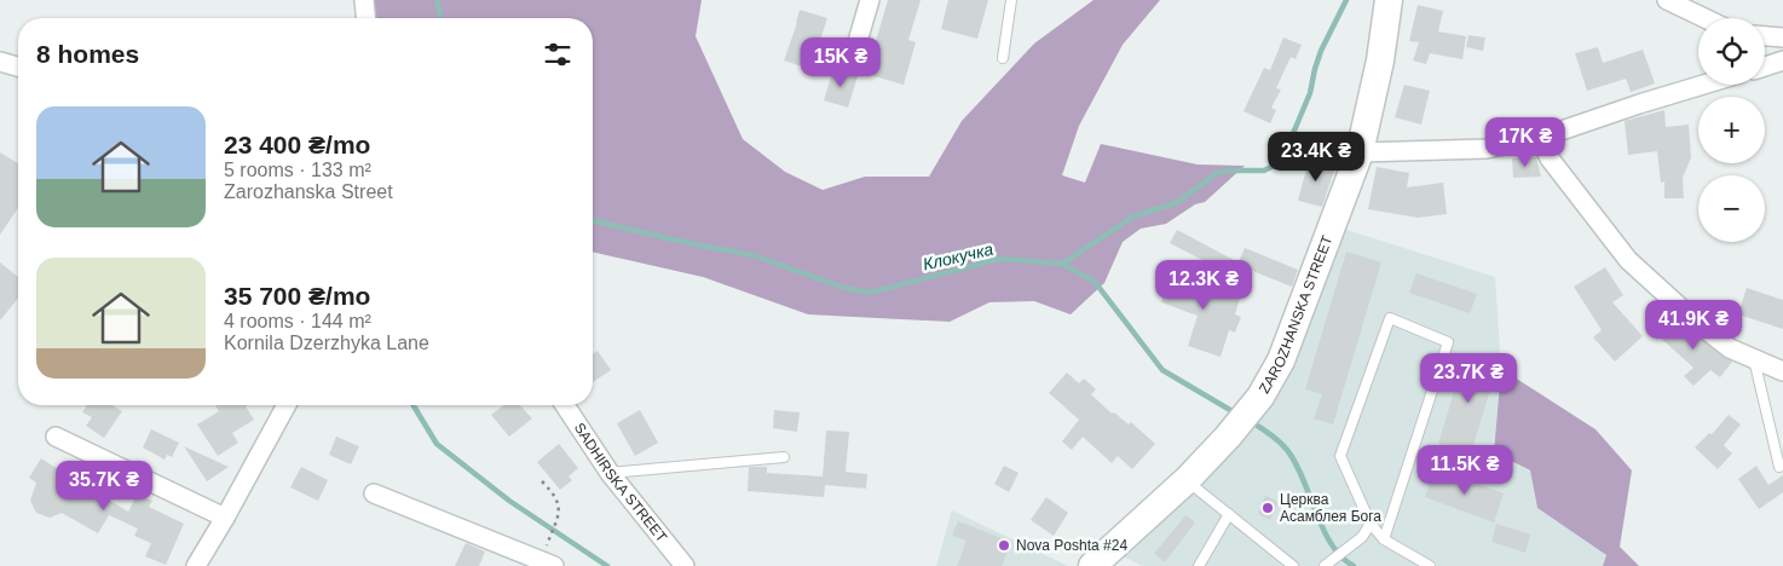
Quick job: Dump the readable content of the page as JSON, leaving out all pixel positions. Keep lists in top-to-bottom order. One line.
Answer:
{"streets":{"street":["ZAROZHANSKA STREET","SADHIRSKA STREET"]},"water":["Клокучка"],"places":["Церква Асамблея Бога","Nova Poshta #24"],"page":{"map_buttons":["+","−"],"heading":"8 homes","price":["15K ₴","17K ₴","23.4K ₴","12.3K ₴","41.9K ₴","23.7K ₴","11.5K ₴","35.7K ₴"],"list":[{"name":"23 400 ₴/mo","note":"5 rooms · 133 m² · Zarozhanska Street"},{"name":"35 700 ₴/mo","note":"4 rooms · 144 m² · Kornila Dzerzhyka Lane"}]}}
